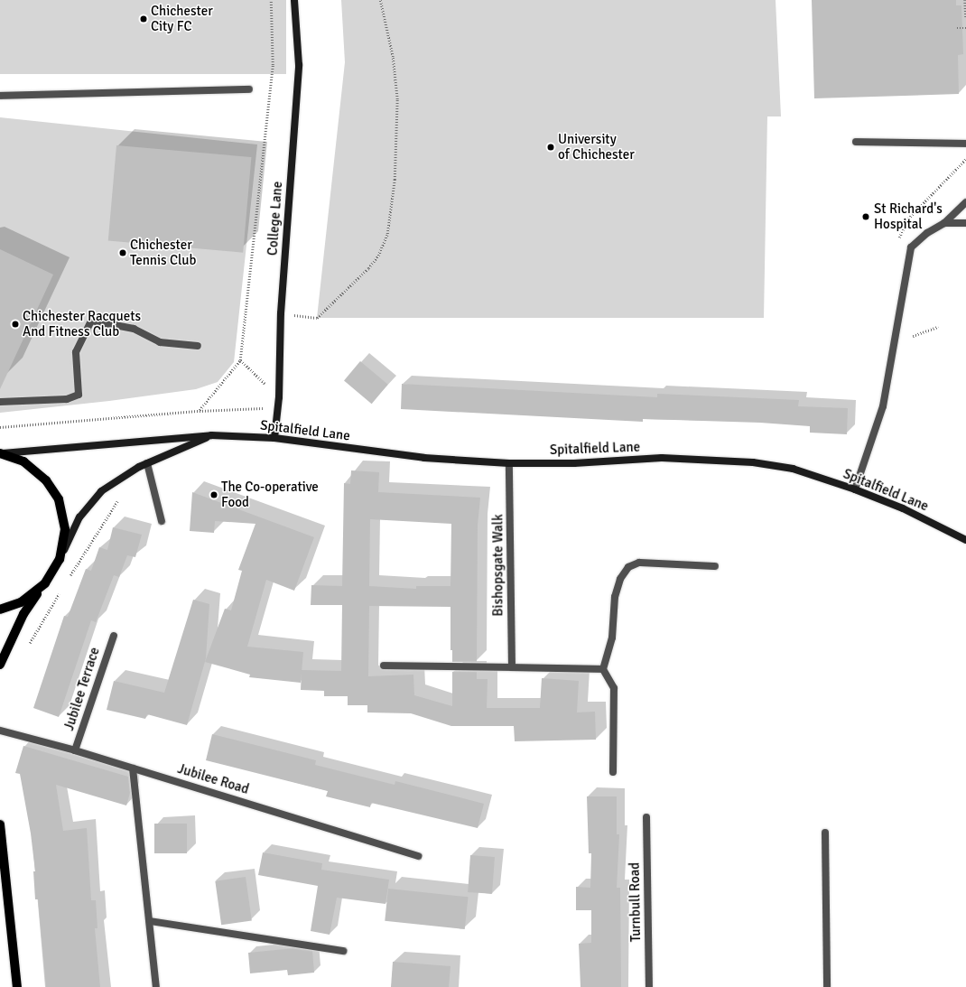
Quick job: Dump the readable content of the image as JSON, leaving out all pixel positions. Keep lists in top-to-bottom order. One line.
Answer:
{"streets":{"main road":["College Lane","Spitalfield Lane"],"street":["Bishopsgate Walk","Jubilee Terrace","Jubilee Road","Turnbull Road"]},"crossings":[["College Lane","Spitalfield Lane"],["Spitalfield Lane","Bishopsgate Walk"],["Jubilee Terrace","Jubilee Road"]],"places":["Chichester City FC","University of Chichester","St Richard's Hospital","Chichester Tennis Club","Chichester Racquets And Fitness Club","The Co-operative Food"]}
